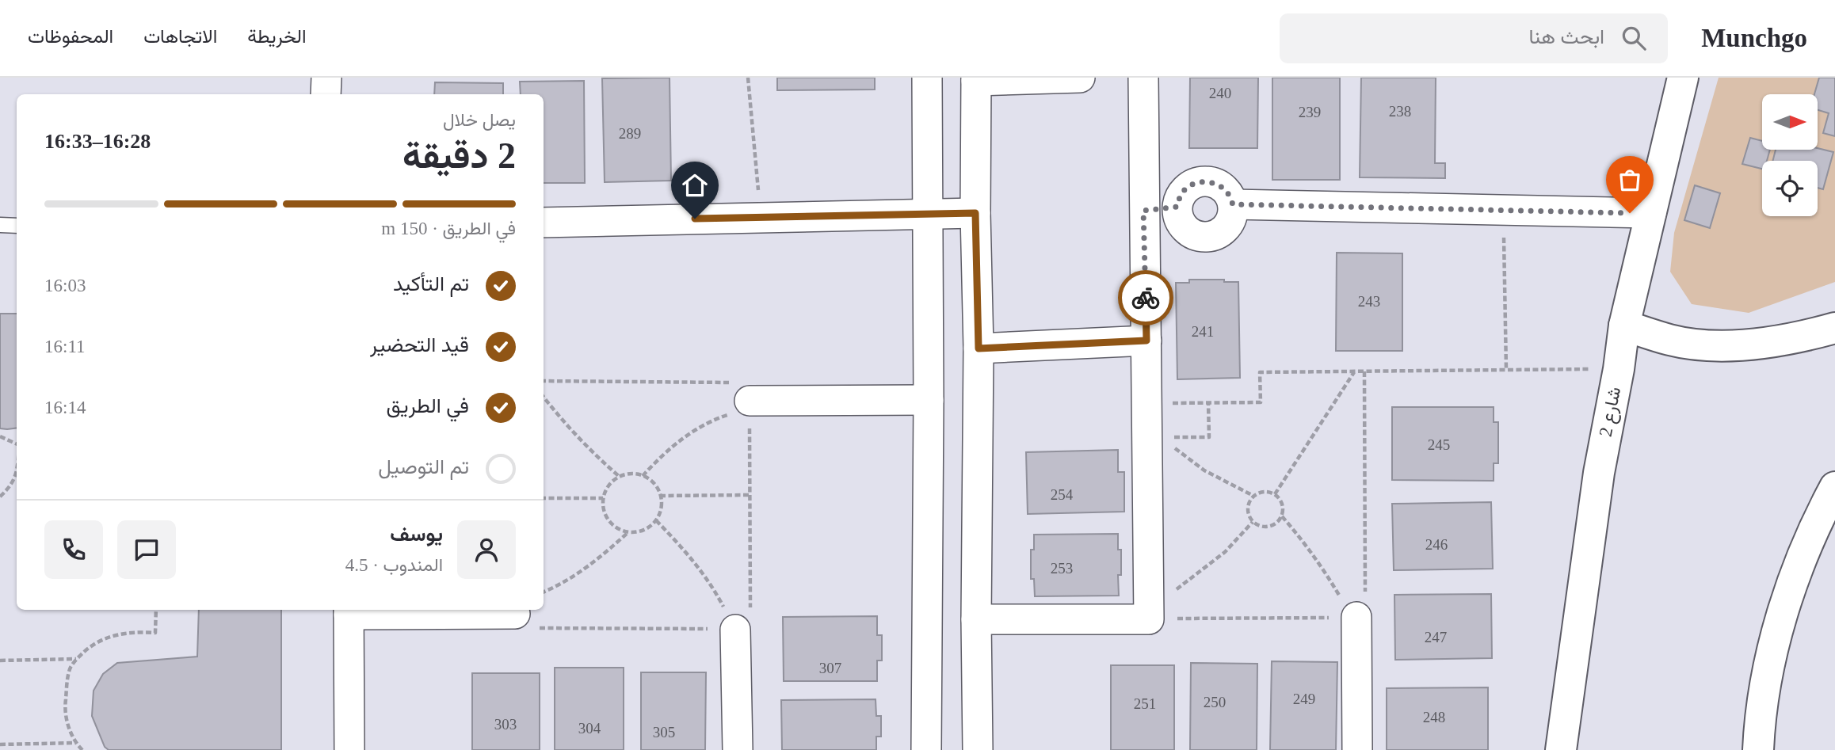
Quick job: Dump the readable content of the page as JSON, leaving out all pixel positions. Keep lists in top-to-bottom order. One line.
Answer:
{"streets":{"street":["شارع 2"]},"house_numbers":["240","238","239","289","243","241","245","254","246","253","247","307","249","250","251","248","303","304","305"],"north":"right","page":{"header":"Munchgo","search":"ابحث هنا","nav":["الخريطة","الاتجاهات","المحفوظات"],"heading":["2 دقيقة","يصل خلال","16:28–16:33"],"panel":["يوسف","المندوب · 4.5"],"bar":"في الطريق · 150 m","list":[["تم التأكيد","16:03"],["قيد التحضير","16:11"],["في الطريق","16:14"],"تم التوصيل"]}}
